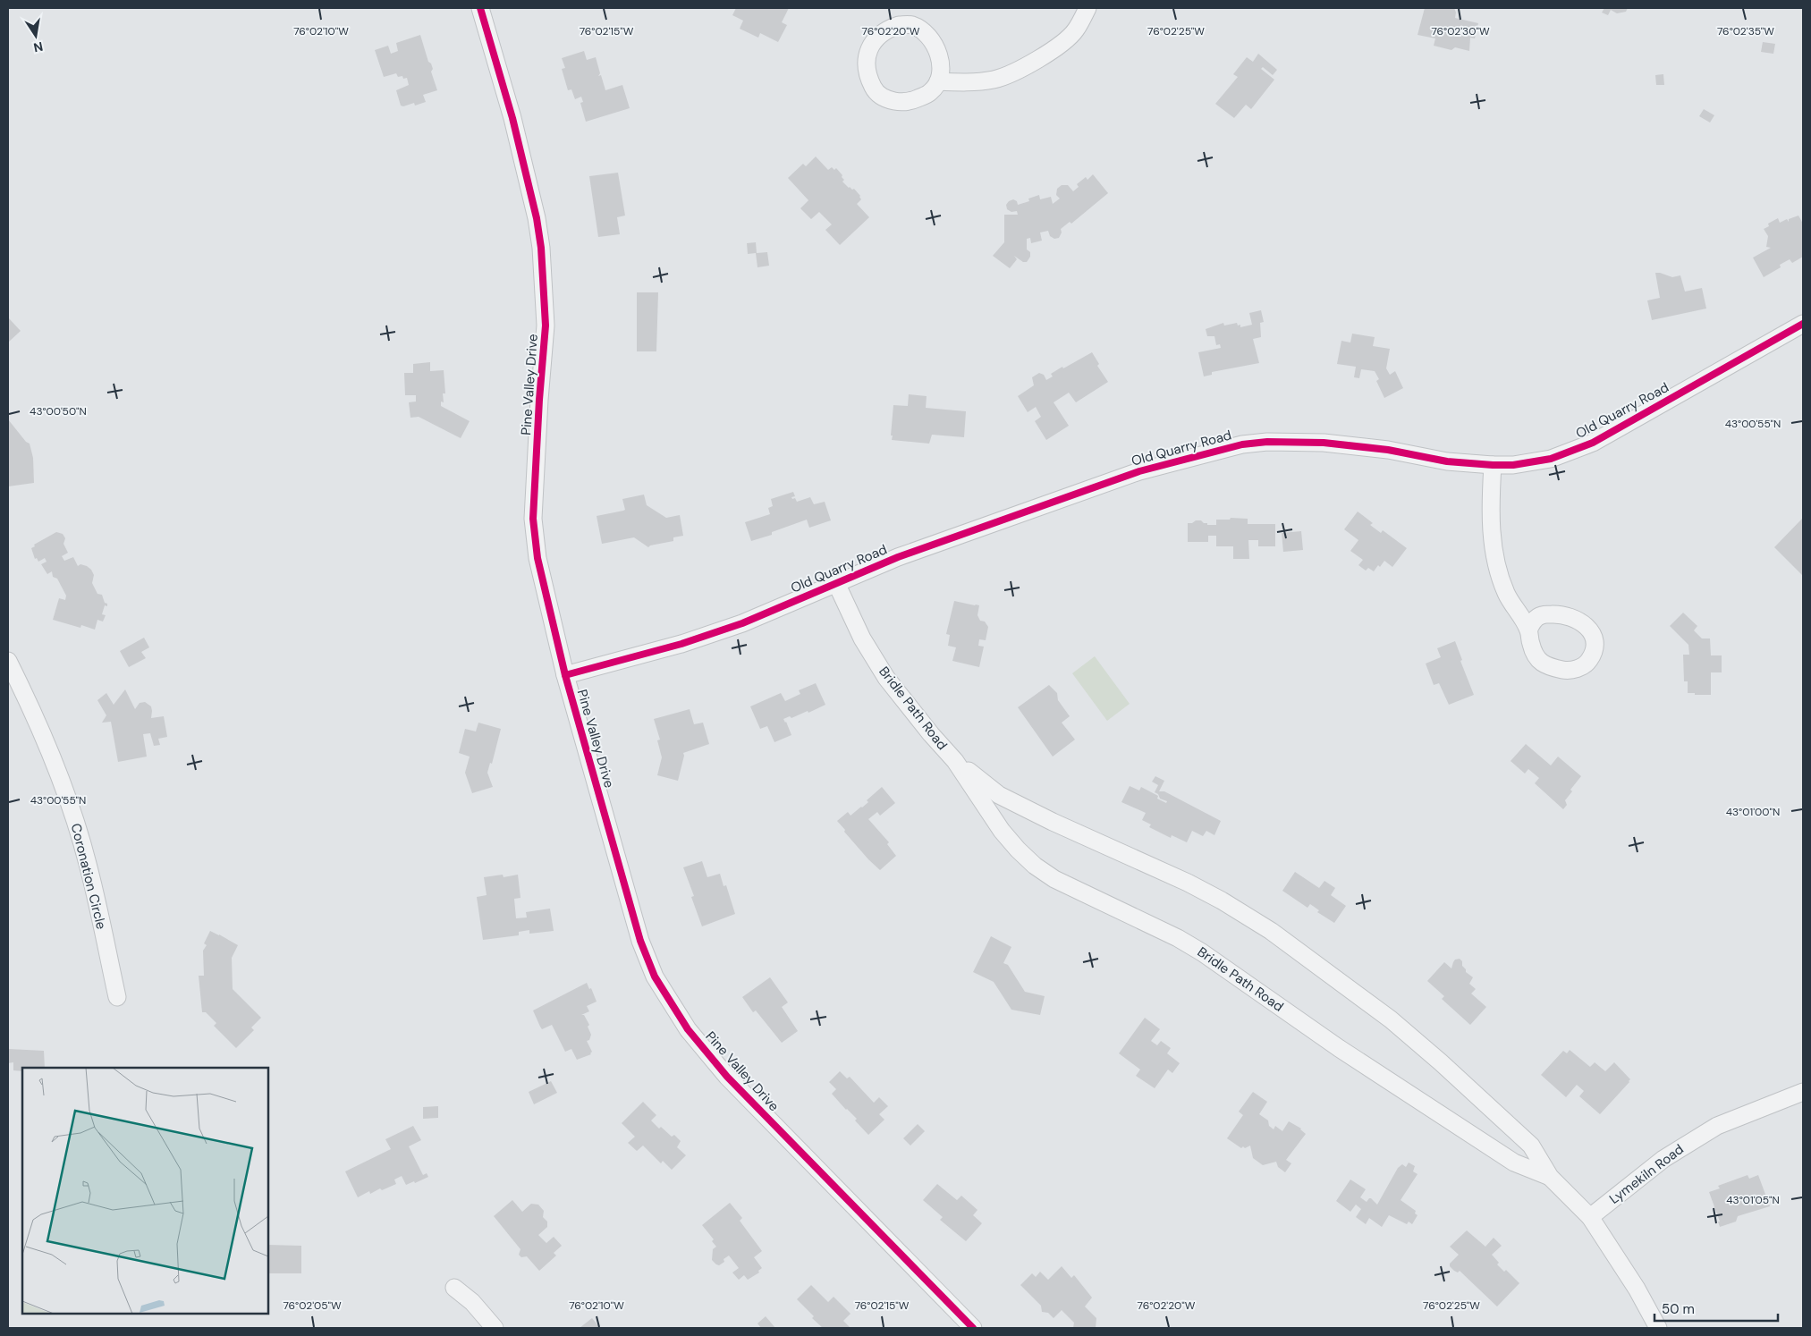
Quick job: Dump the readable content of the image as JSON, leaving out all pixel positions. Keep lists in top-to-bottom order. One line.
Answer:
{"streets":{"street":["Pine Valley Drive","Old Quarry Road","Bridle Path Road","Coronation Circle","Lymekiln Road"]},"crossings":[["Pine Valley Drive","Old Quarry Road"],["Old Quarry Road","Bridle Path Road"],["Bridle Path Road","Lymekiln Road"]],"scale_bar":"50 m","north":"bottom","coordinates":["76°02'10\"W","76°02'15\"W","76°02'20\"W","76°02'25\"W","76°02'30\"W","76°02'35\"W","43°00'50\"N","43°00'55\"N","43°01'00\"N","43°01'05\"N","76°02'05\"W"]}
